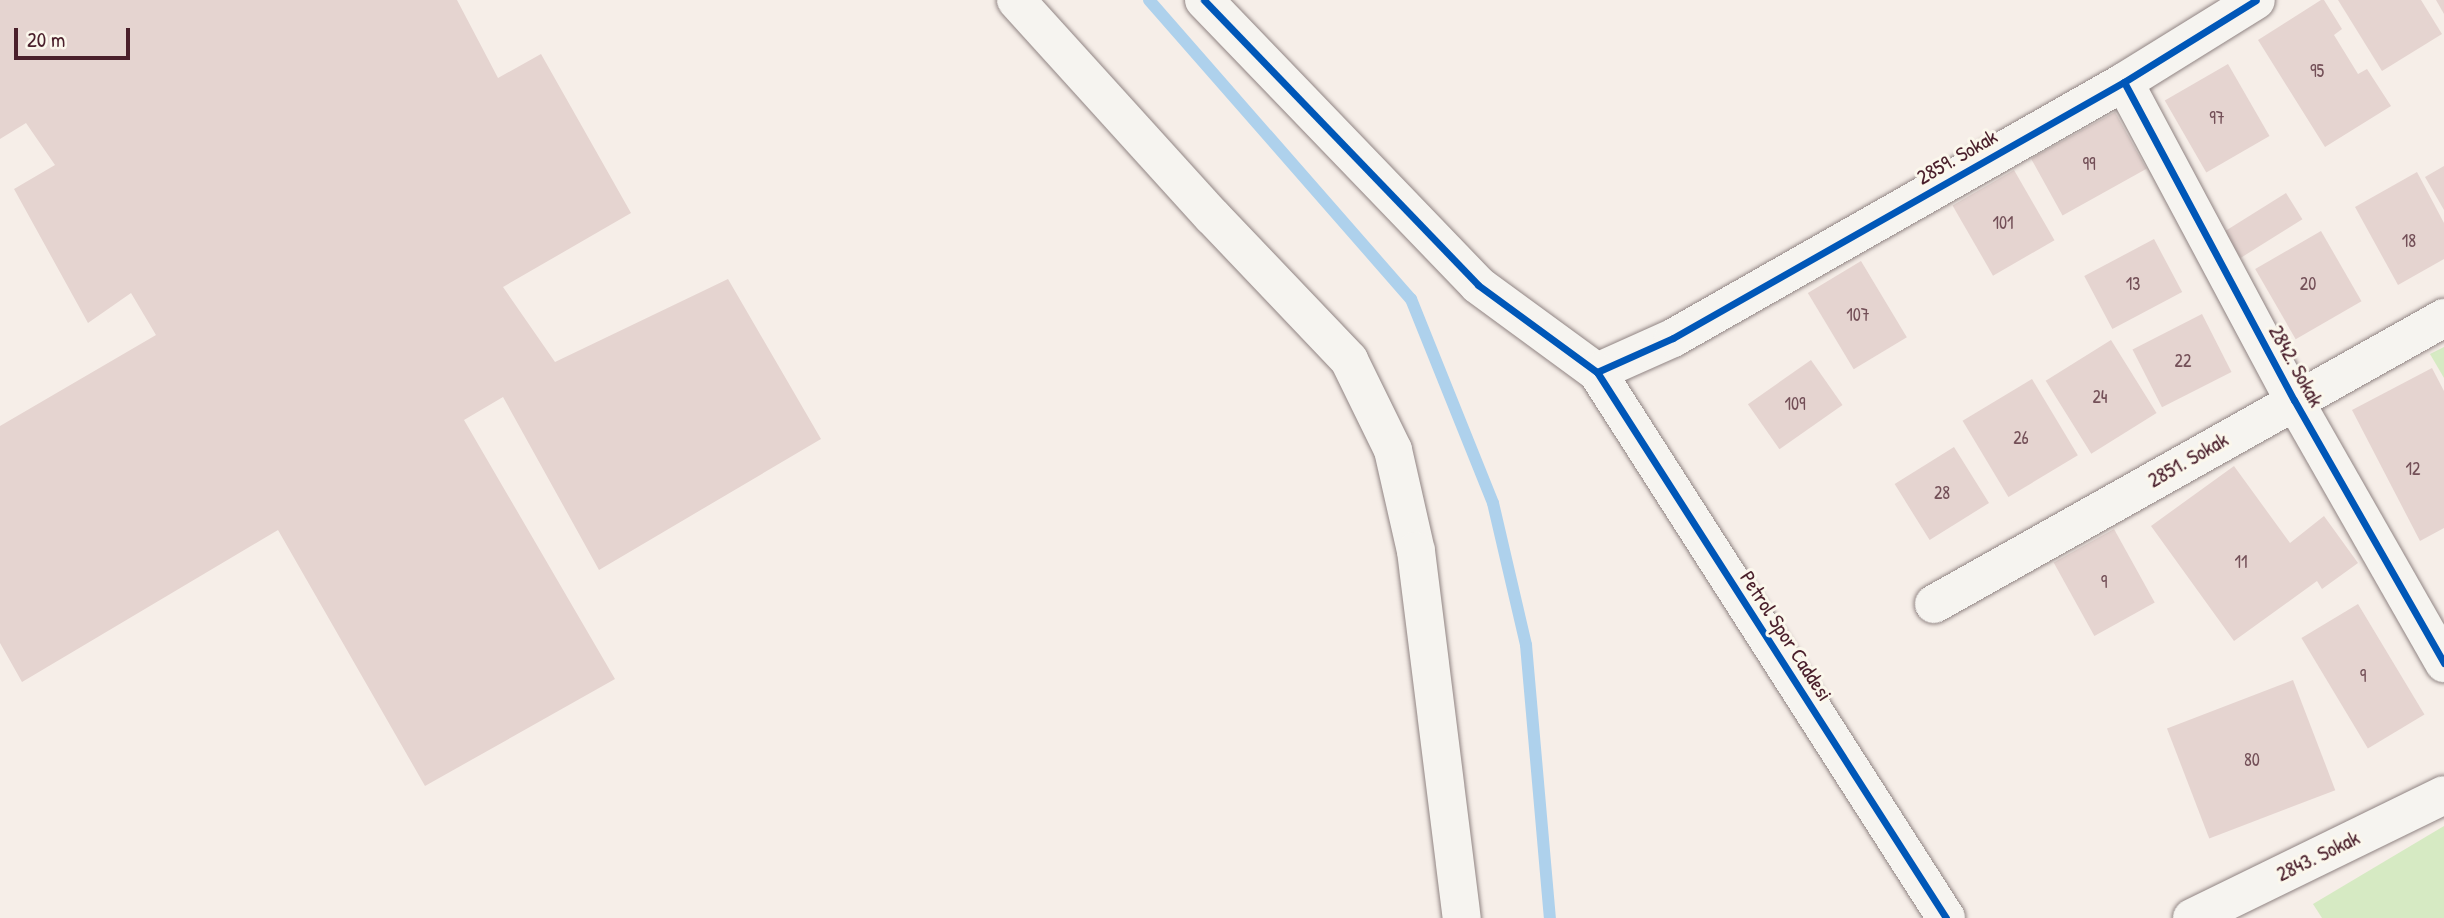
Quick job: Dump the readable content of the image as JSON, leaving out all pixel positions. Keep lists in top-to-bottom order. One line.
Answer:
{"streets":{"street":["2859. Sokak","2842. Sokak","2851. Sokak","Petrol Spor Caddesi","2843. Sokak"]},"crossings":[["2859. Sokak","2842. Sokak"],["2859. Sokak","Petrol Spor Caddesi"],["2842. Sokak","2851. Sokak"]],"house_numbers":["95","97","99","101","18","13","20","107","22","24","109","26","12","28","11","9","9","80"],"scale_bar":"20 m"}
